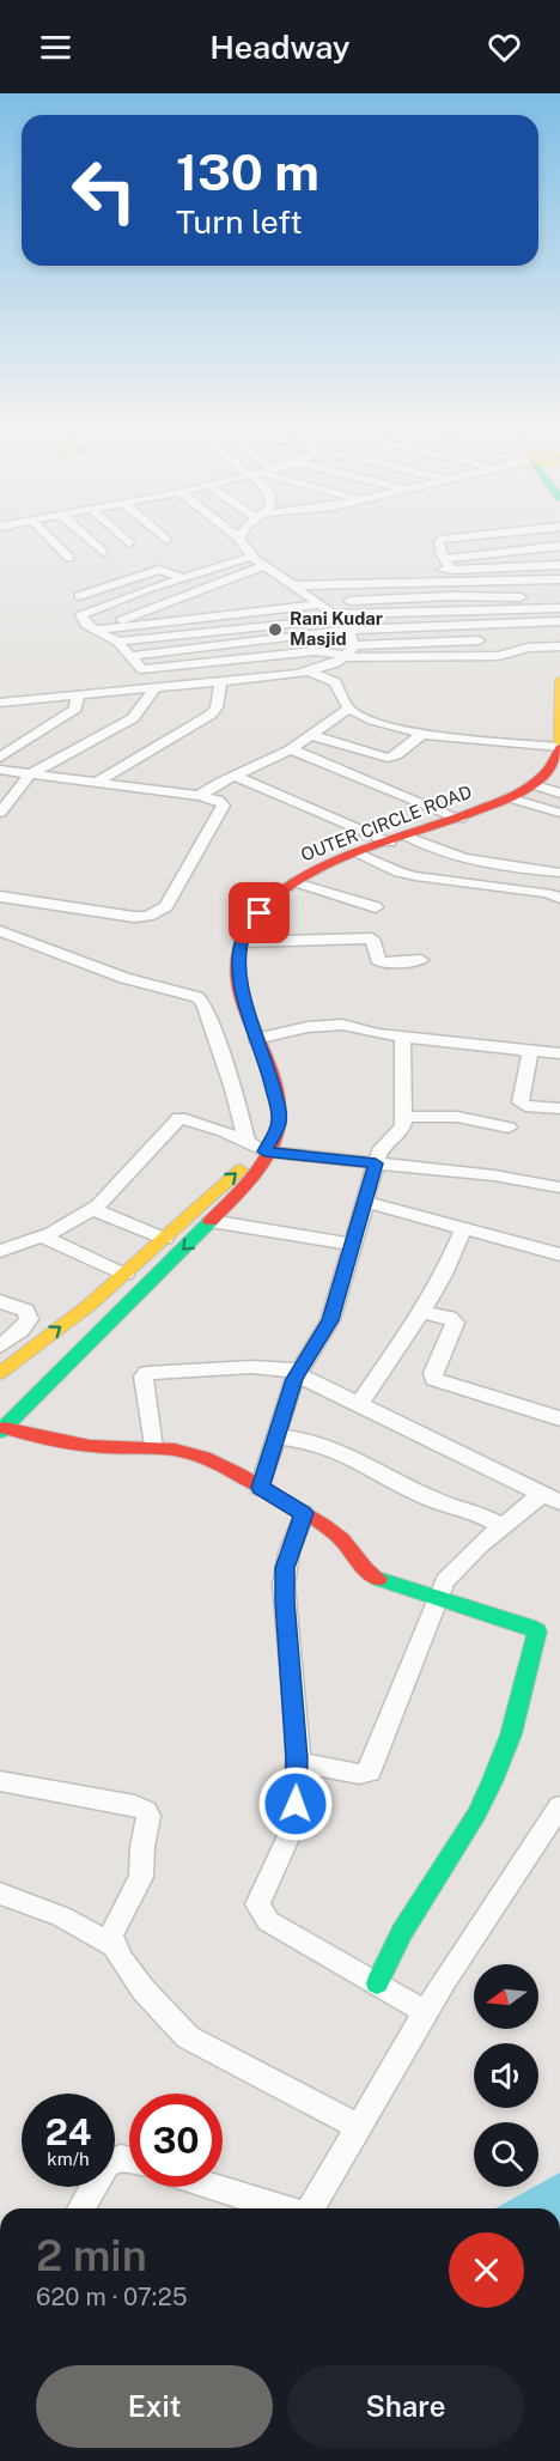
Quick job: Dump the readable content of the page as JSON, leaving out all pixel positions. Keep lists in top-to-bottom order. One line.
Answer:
{"streets":{"main road":["OUTER CIRCLE ROAD"]},"places":["Rani Kudar Masjid"],"north":"left","page":{"header":"Headway","turn":["130 m","Turn left"],"speed":"24 km/h","limit":"30","heading":["2 min","620 m · 07:25"],"buttons":["Exit","Share"]}}
